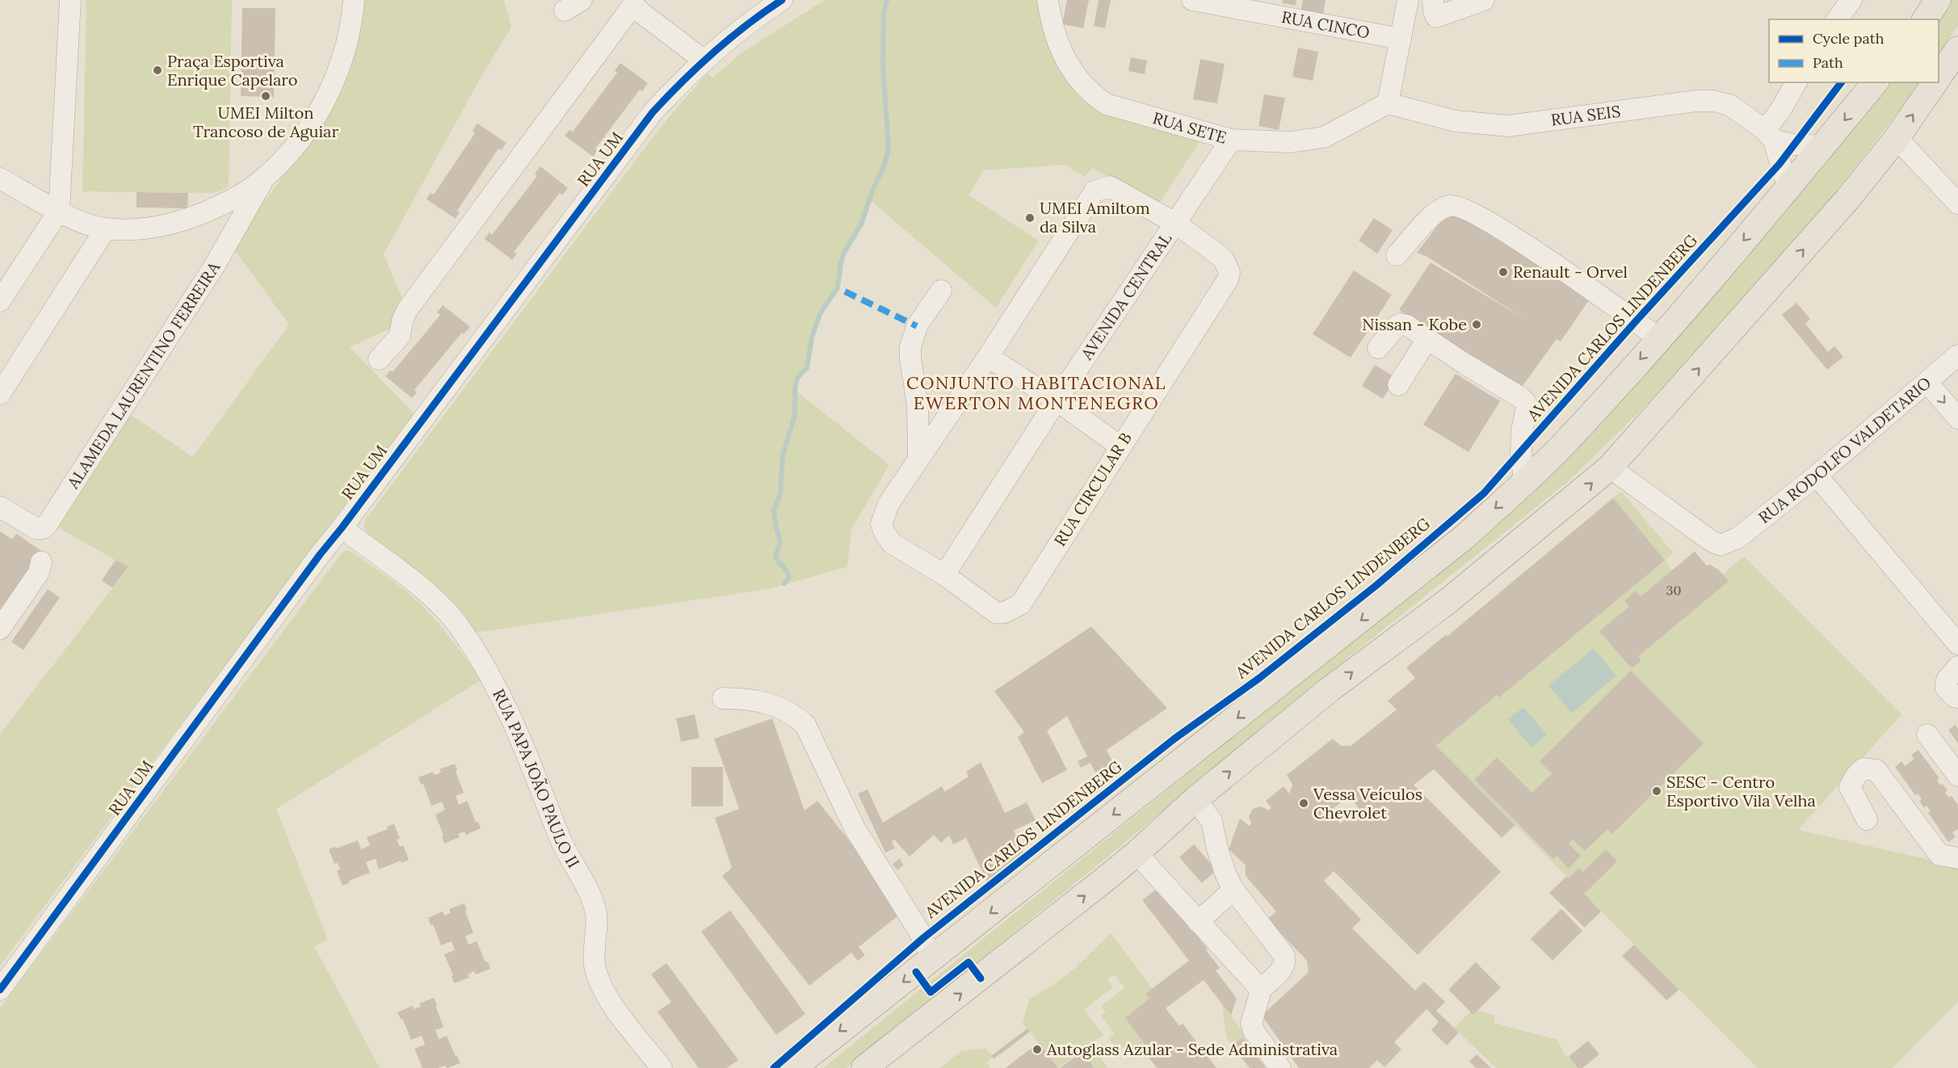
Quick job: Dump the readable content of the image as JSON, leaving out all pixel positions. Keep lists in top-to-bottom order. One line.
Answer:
{"streets":{"main road":["AVENIDA CARLOS LINDENBERG"],"street":["RUA CINCO","RUA SEIS","RUA SETE","RUA UM","AVENIDA CENTRAL","ALAMEDA LAURENTINO FERREIRA","RUA RODOLFO VALDETARIO","RUA CIRCULAR B","RUA PAPA JOÃO PAULO II"]},"crossings":[["RUA SEIS","RUA SETE"],["RUA SEIS","AVENIDA CARLOS LINDENBERG"],["RUA SETE","AVENIDA CENTRAL"],["RUA UM","RUA PAPA JOÃO PAULO II"],["AVENIDA CENTRAL","RUA CIRCULAR B"]],"districts":["CONJUNTO HABITACIONAL EWERTON MONTENEGRO"],"places":["Praça Esportiva Enrique Capelaro","UMEI Milton Trancoso de Aguiar","UMEI Amiltom da Silva","Renault - Orvel","Nissan - Kobe","SESC - Centro Esportivo Vila Velha","Vessa Veículos Chevrolet","Autoglass Azular - Sede Administrativa"],"house_numbers":["30"],"legend":["Cycle path","Path"]}
